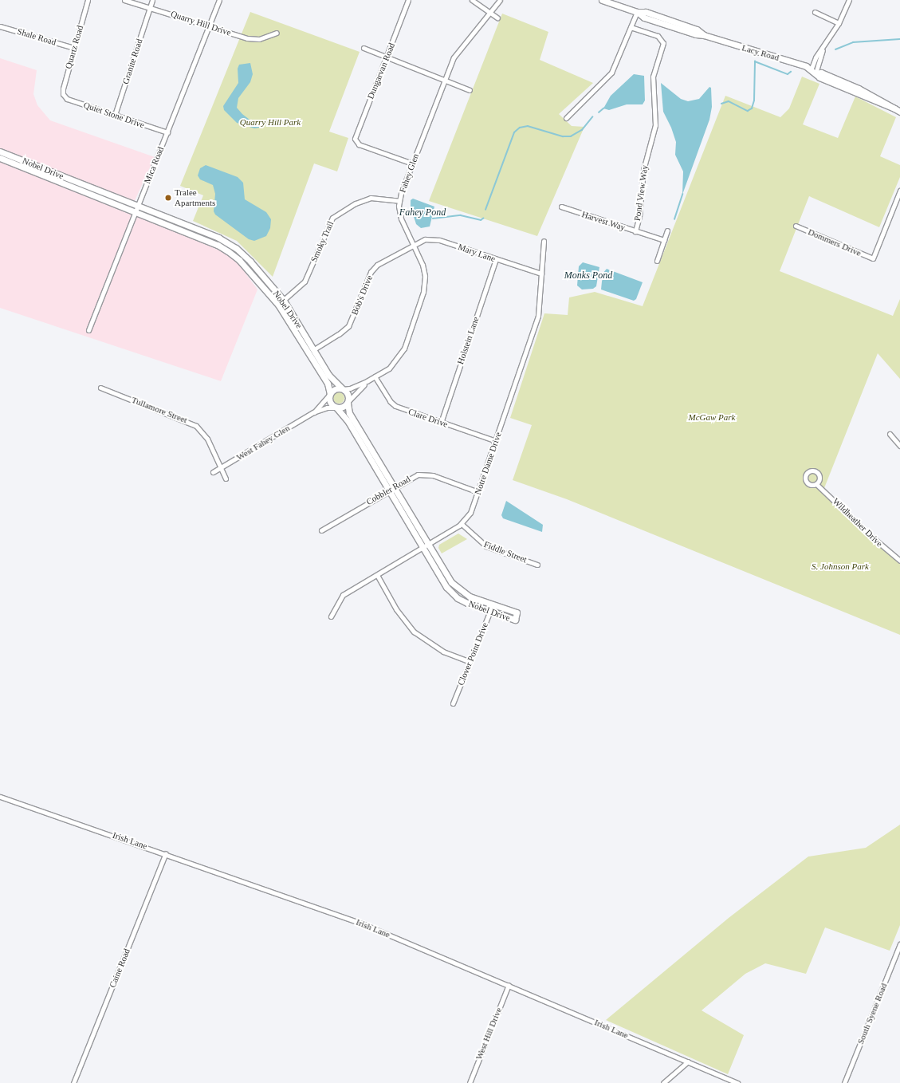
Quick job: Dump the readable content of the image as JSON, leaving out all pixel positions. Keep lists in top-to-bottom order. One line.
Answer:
{"streets":{"street":["Quarry Hill Drive","Shale Road","Quartz Road","Lacy Road","Granite Road","Dungarvan Road","Quiet Stone Drive","Mica Road","Nobel Drive","Fahey Glen","Pond View Way","Harvest Way","Smoky Trail","Dommers Drive","Mary Lane","Bob's Drive","Holstein Lane","Tullamore Street","Clare Drive","West Fahey Glen","Notre Dame Drive","Cobbler Road","Wildheather Drive","Fiddle Street","Clover Point Drive","Irish Lane","Caine Road","South Syene Road","West Hill Drive"]},"crossings":[["Quarry Hill Drive","Granite Road"],["Quarry Hill Drive","Mica Road"],["Shale Road","Quartz Road"],["Quartz Road","Quiet Stone Drive"],["Granite Road","Quiet Stone Drive"],["Dungarvan Road","Fahey Glen"],["Quiet Stone Drive","Mica Road"],["Mica Road","Nobel Drive"],["Nobel Drive","Fahey Glen"],["Nobel Drive","Smoky Trail"],["Nobel Drive","Bob's Drive"],["Nobel Drive","Notre Dame Drive"],["Nobel Drive","Cobbler Road"],["Nobel Drive","Clover Point Drive"],["Fahey Glen","Smoky Trail"],["Fahey Glen","Mary Lane"],["Fahey Glen","Bob's Drive"],["Fahey Glen","Clare Drive"],["Fahey Glen","West Fahey Glen"],["Pond View Way","Harvest Way"],["Mary Lane","Bob's Drive"],["Mary Lane","Holstein Lane"],["Mary Lane","Notre Dame Drive"],["Holstein Lane","Clare Drive"],["Tullamore Street","West Fahey Glen"],["Clare Drive","Notre Dame Drive"],["Notre Dame Drive","Cobbler Road"],["Notre Dame Drive","Fiddle Street"],["Irish Lane","Caine Road"],["Irish Lane","West Hill Drive"]],"water":["Fahey Pond","Monks Pond"],"parks":["Quarry Hill Park","McGaw Park","S. Johnson Park"],"places":["Tralee Apartments"]}
